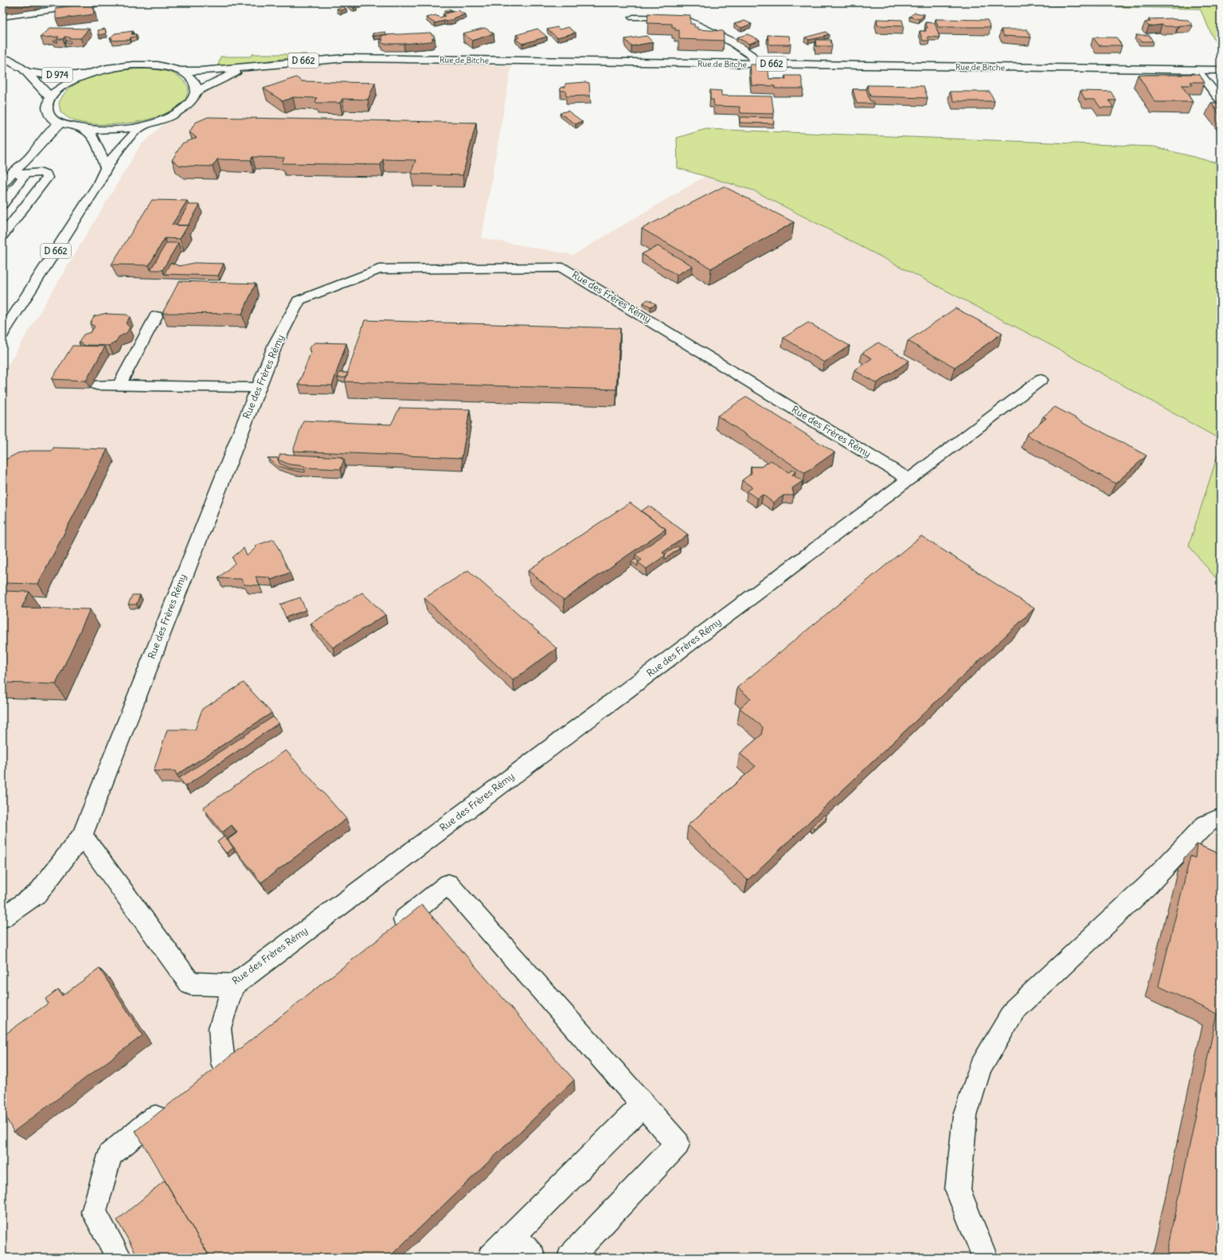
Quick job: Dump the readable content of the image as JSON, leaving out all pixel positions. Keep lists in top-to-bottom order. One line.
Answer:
{"streets":{"main road":["Rue de Bitche","D 662","D 974","Rue des Frères Rémy"]},"crossings":[["Rue de Bitche","D 662"]]}
